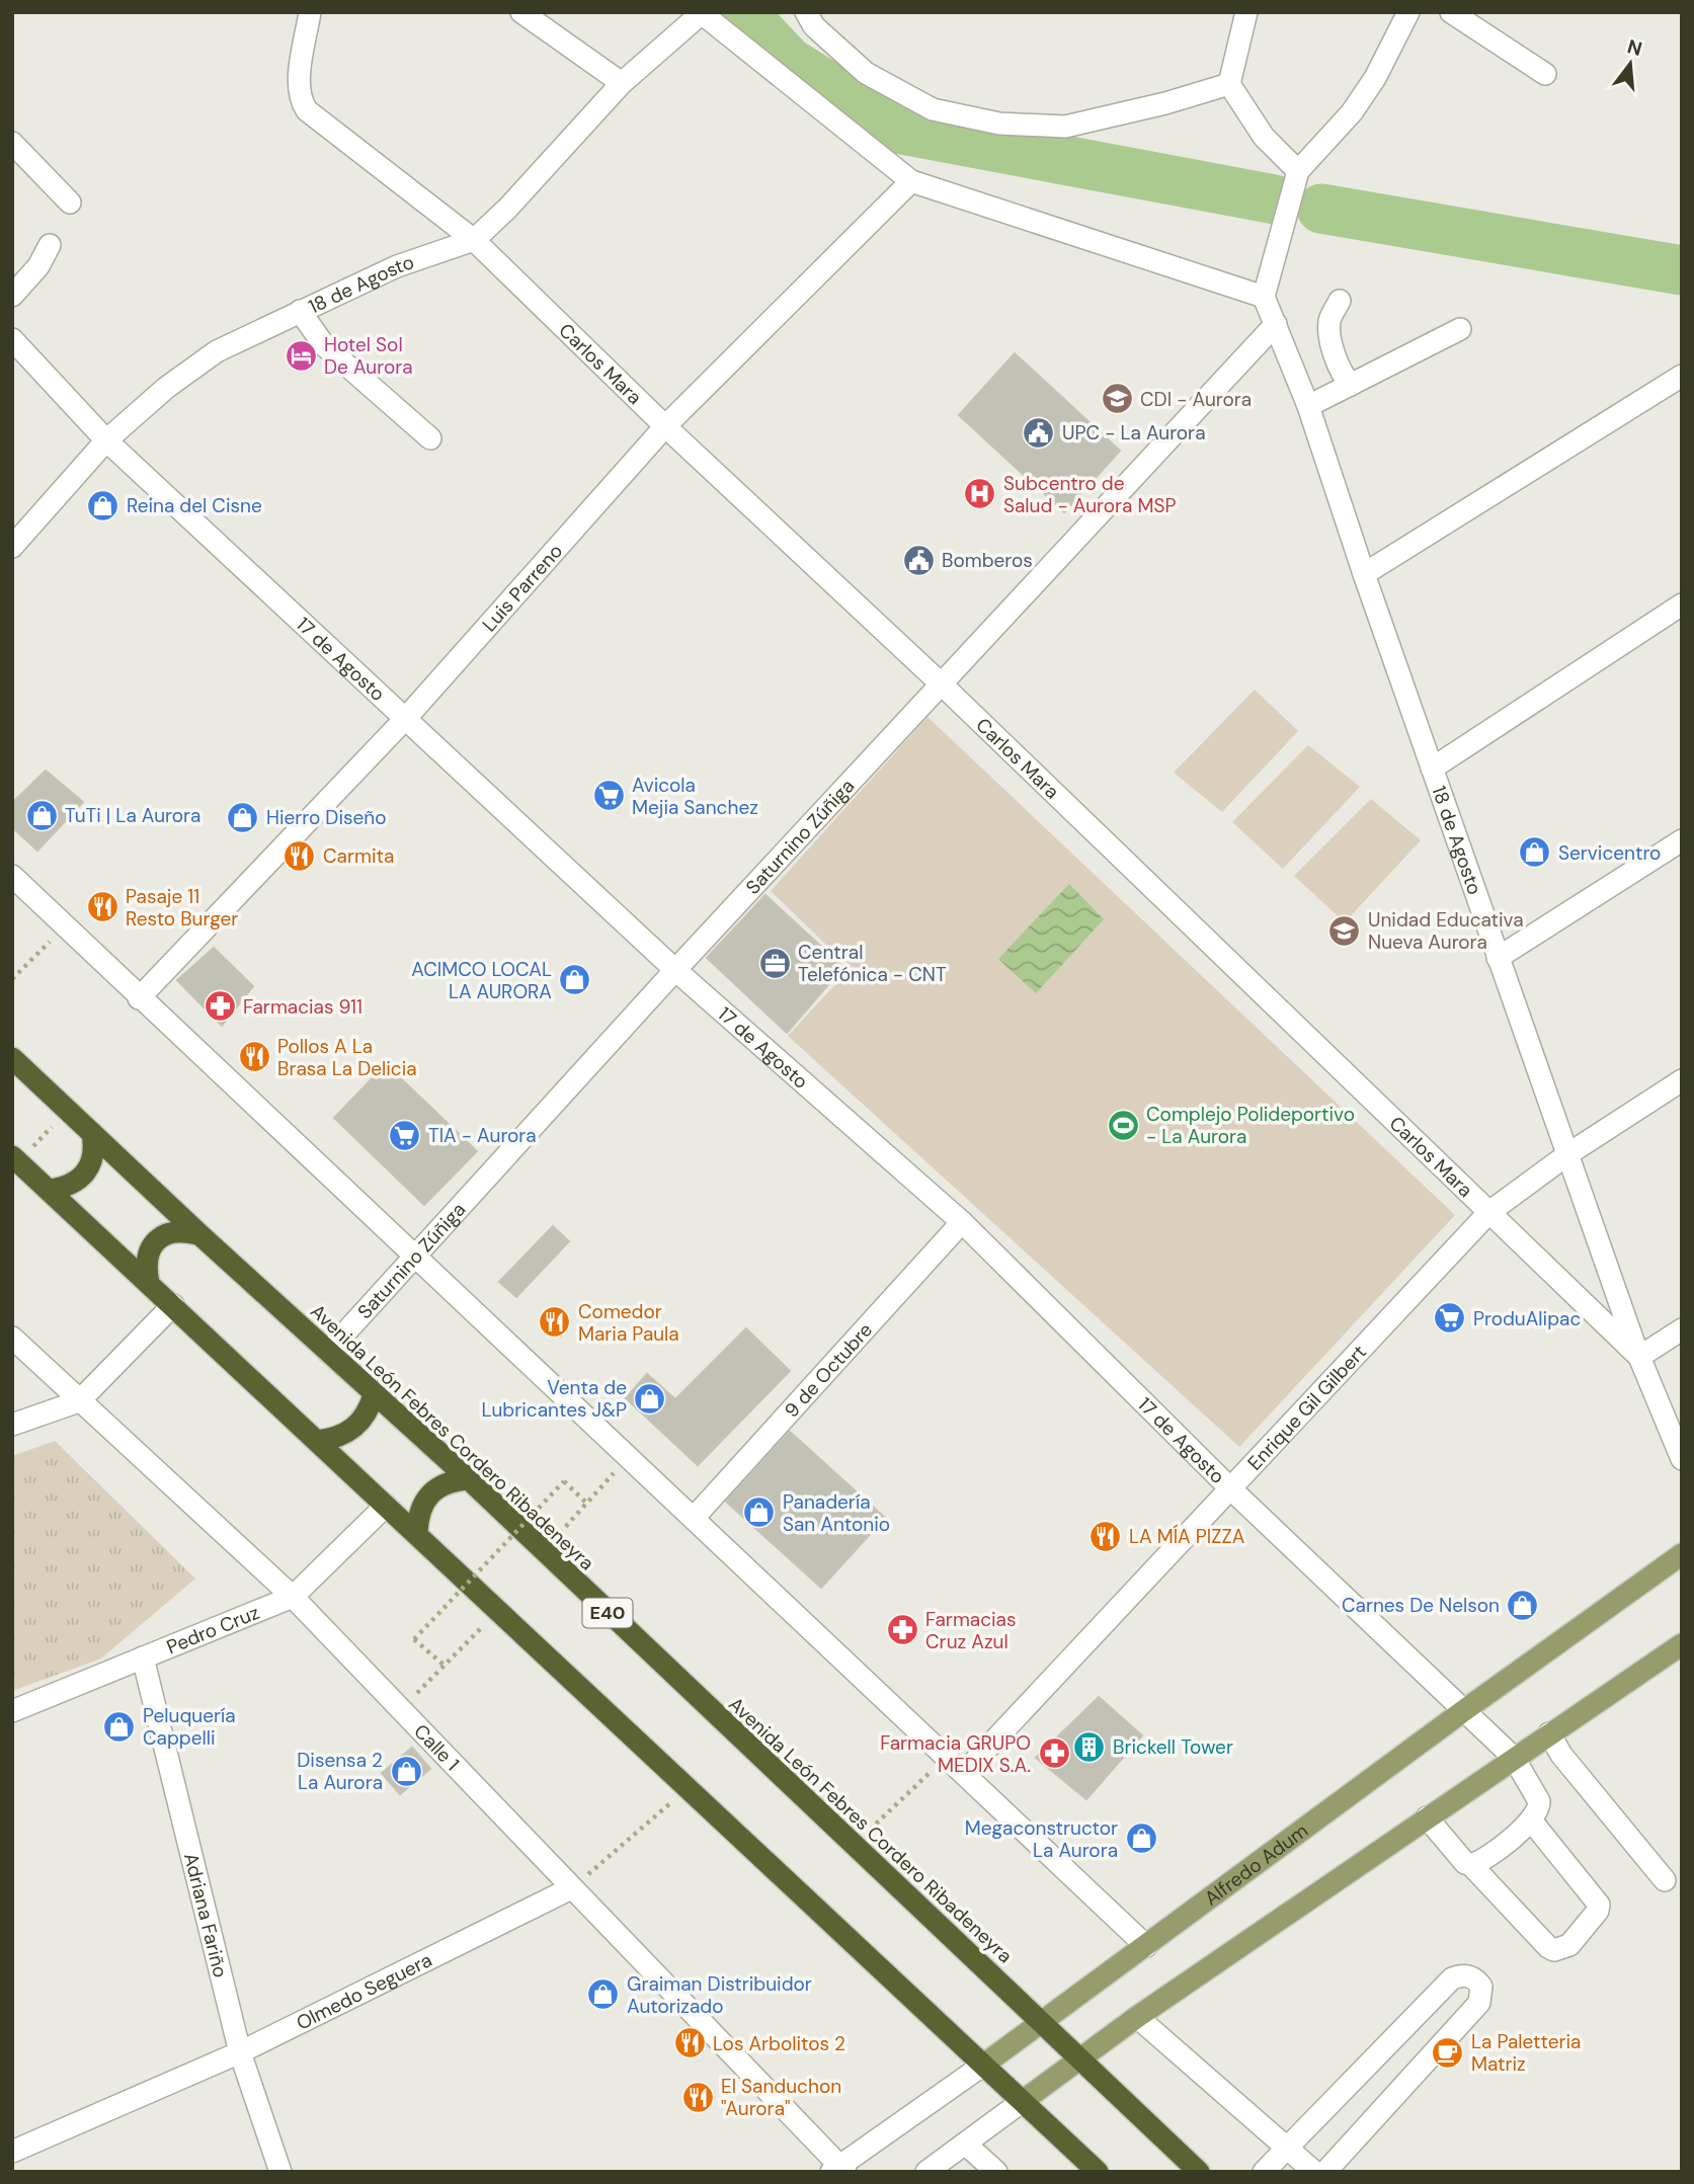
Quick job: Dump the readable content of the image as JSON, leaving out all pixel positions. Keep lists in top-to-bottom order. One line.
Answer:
{"streets":{"highway":["Avenida León Febres Cordero Ribadeneyra","E40"],"main road":["Alfredo Adum"],"street":["18 de Agosto","Carlos Mara","Luis Parreno","17 de Agosto","Saturnino Zúñiga","9 de Octubre","Enrique Gil Gilbert","Pedro Cruz","Calle 1","Adriana Fariño","Olmedo Seguera"]},"crossings":[["18 de Agosto","Carlos Mara"],["18 de Agosto","17 de Agosto"],["18 de Agosto","Saturnino Zúñiga"],["18 de Agosto","Enrique Gil Gilbert"],["Carlos Mara","Luis Parreno"],["Carlos Mara","Saturnino Zúñiga"],["Carlos Mara","Enrique Gil Gilbert"],["Luis Parreno","17 de Agosto"],["17 de Agosto","Saturnino Zúñiga"],["17 de Agosto","9 de Octubre"],["17 de Agosto","Enrique Gil Gilbert"],["17 de Agosto","Alfredo Adum"],["Saturnino Zúñiga","Avenida León Febres Cordero Ribadeneyra"],["Avenida León Febres Cordero Ribadeneyra","Alfredo Adum"],["Pedro Cruz","Calle 1"],["Pedro Cruz","Adriana Fariño"],["Calle 1","Alfredo Adum"],["Calle 1","Olmedo Seguera"],["Adriana Fariño","Olmedo Seguera"]],"places":{"hotel":["Hotel Sol De Aurora"],"school or university":["CDI - Aurora","Unidad Educativa Nueva Aurora"],"public building":["UPC - La Aurora","Bomberos"],"hospital":["Subcentro de Salud - Aurora MSP"],"shop":["Reina del Cisne","TuTi | La Aurora","Hierro Diseño","Servicentro","ACIMCO LOCAL LA AURORA","Venta de Lubricantes J&P","Panadería San Antonio","Carnes De Nelson","Peluquería Cappelli","Disensa 2 La Aurora","Megaconstructor La Aurora","Graiman Distribuidor Autorizado"],"supermarket":["Avicola Mejia Sanchez","TIA - Aurora","ProduAlipac"],"restaurant":["Carmita","Pasaje 11 Resto Burger","Pollos A La Brasa La Delicia","Comedor Maria Paula","LA MÍA PIZZA","Los Arbolitos 2","El Sanduchon \"Aurora\""],"office":["Central Telefónica - CNT"],"pharmacy":["Farmacias 911","Farmacias Cruz Azul","Farmacia GRUPO MEDIX S.A."],"sports":["Complejo Polideportivo - La Aurora"],"building":["Brickell Tower"],"cafe":["La Paletteria Matriz"]},"north":"top"}
